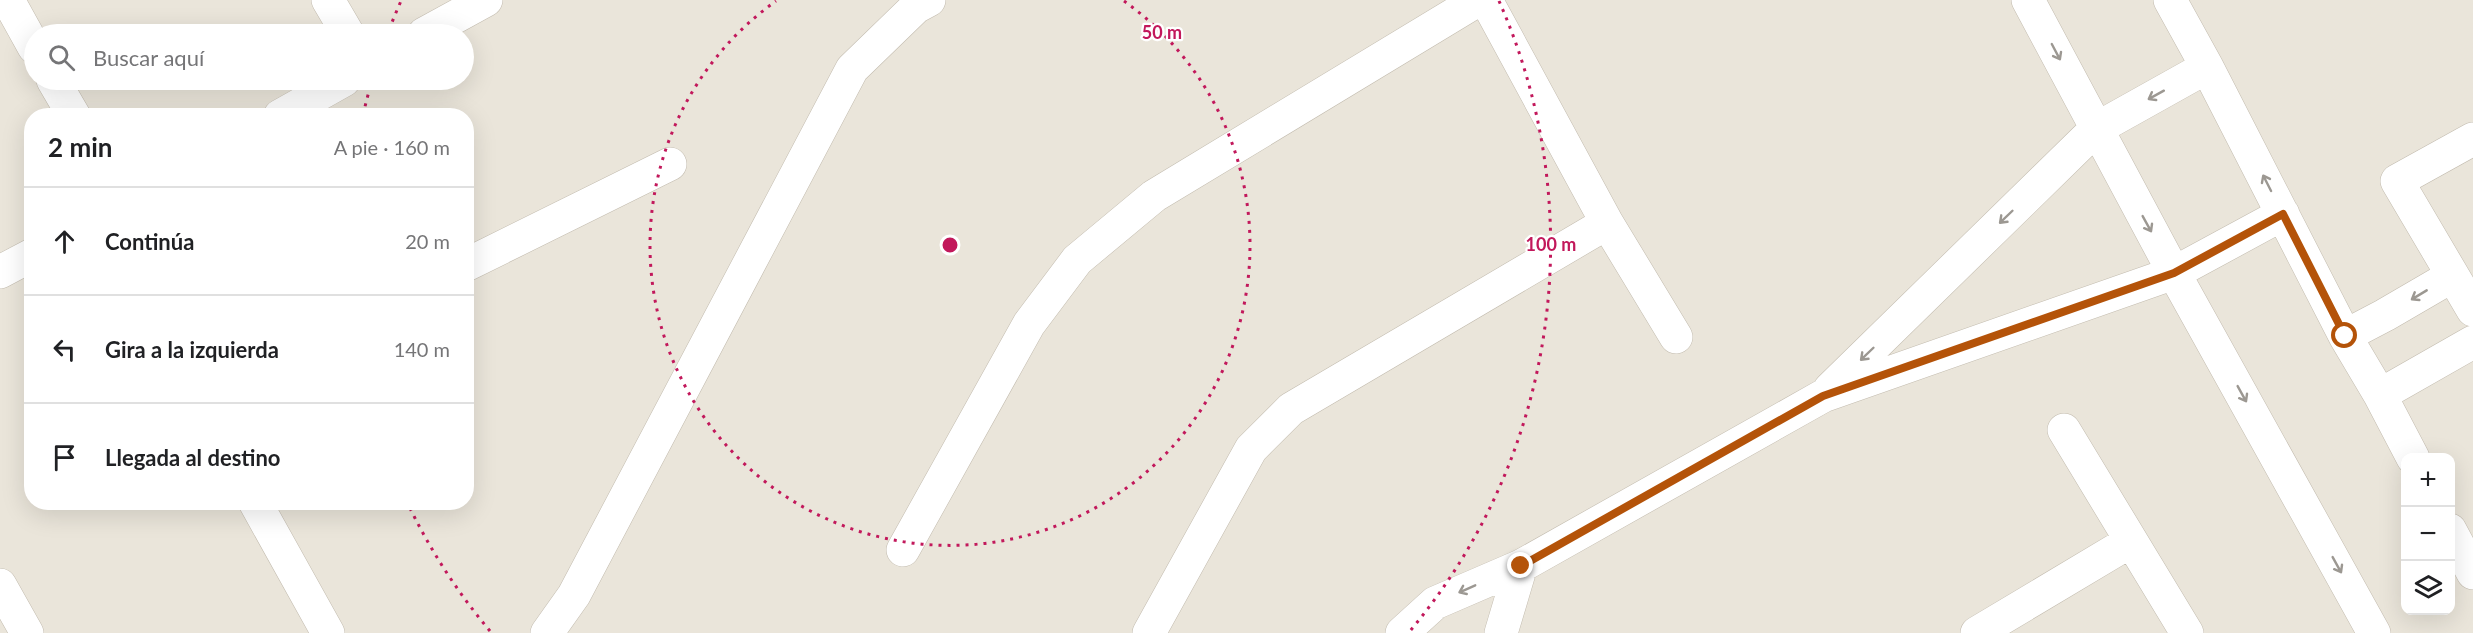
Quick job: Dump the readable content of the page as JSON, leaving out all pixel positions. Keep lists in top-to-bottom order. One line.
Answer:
{"page":{"search":"Buscar aquí","heading":["2 min","A pie · 160 m"],"list":[["Continúa","20 m"],["Gira a la izquierda","140 m"],"Llegada al destino"],"map_buttons":["+","−"]},"rings":["50 m","100 m"]}
